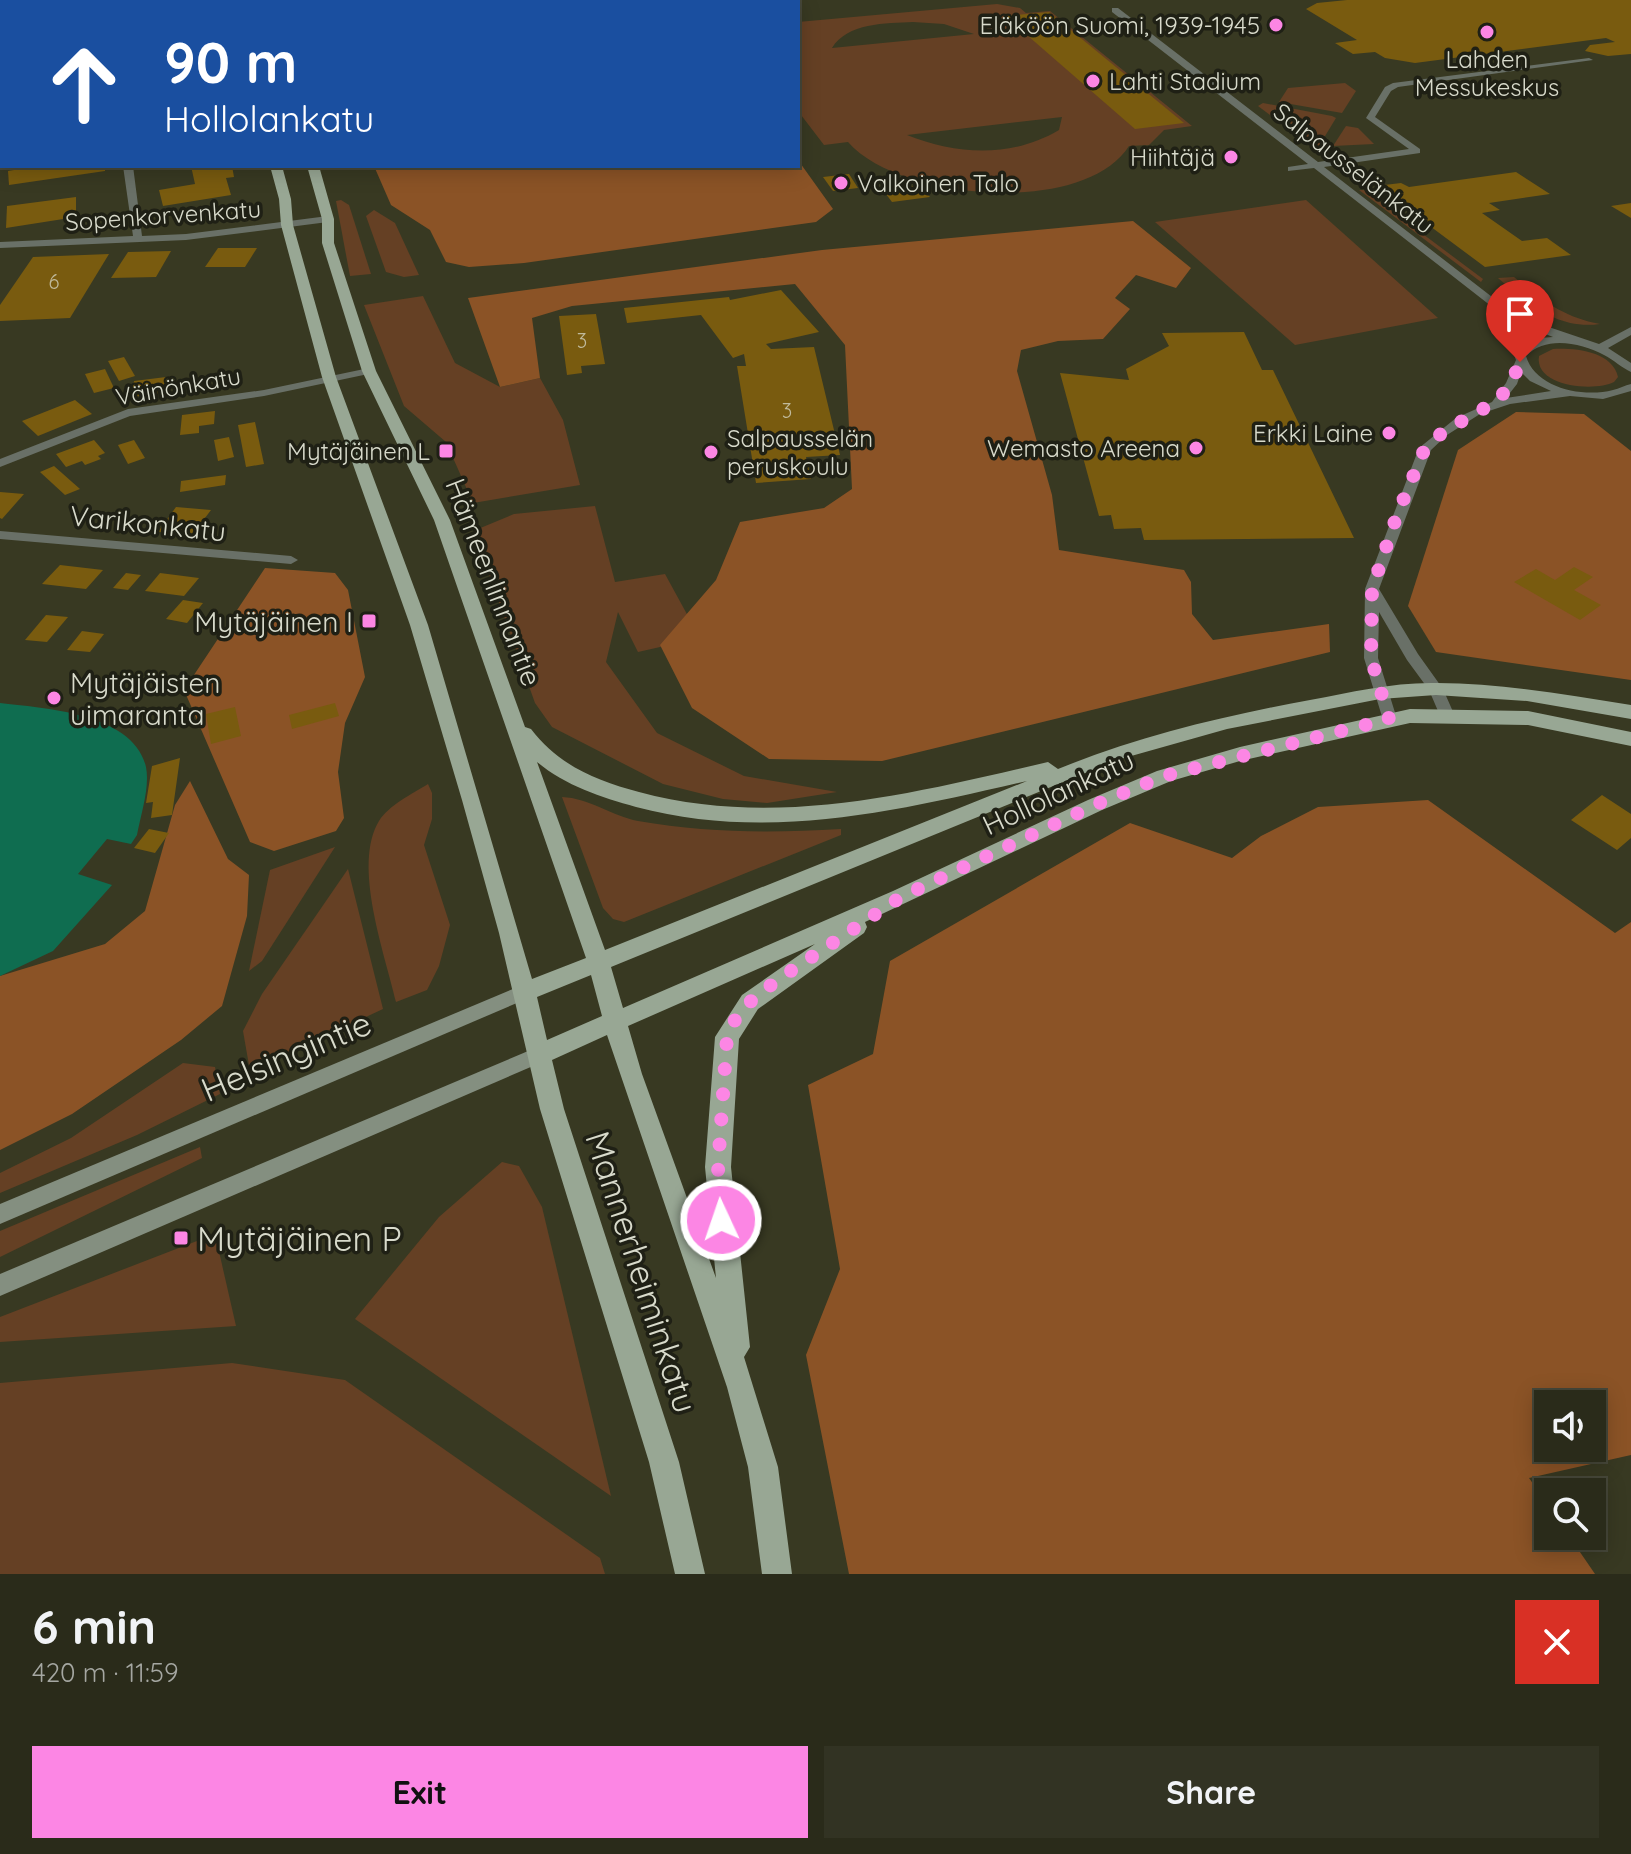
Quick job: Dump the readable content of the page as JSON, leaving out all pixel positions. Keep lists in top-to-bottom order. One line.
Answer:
{"streets":{"main road":["Hämeenlinnantie","Hollolankatu","Helsingintie","Mannerheiminkatu"],"street":["Salpausselänkatu","Sopenkorvenkatu","Väinönkatu","Varikonkatu"]},"crossings":[["Sopenkorvenkatu","Hämeenlinnantie"],["Väinönkatu","Hämeenlinnantie"],["Hämeenlinnantie","Hollolankatu"],["Hämeenlinnantie","Helsingintie"],["Hämeenlinnantie","Mannerheiminkatu"],["Hollolankatu","Helsingintie"],["Hollolankatu","Mannerheiminkatu"],["Helsingintie","Mannerheiminkatu"]],"places":{"other":["Eläköön Suomi, 1939-1945","Lahden Messukeskus","Lahti Stadium","Hiihtäjä","Valkoinen Talo","Erkki Laine","Wemasto Areena","Salpausselän peruskoulu","Mytäjäisten uimaranta"],"transit":["Mytäjäinen L","Mytäjäinen I","Mytäjäinen P"]},"house_numbers":["6","3","3"],"page":{"turn":["90 m","Hollolankatu"],"heading":["6 min","420 m · 11:59"],"buttons":["Exit","Share"]}}
